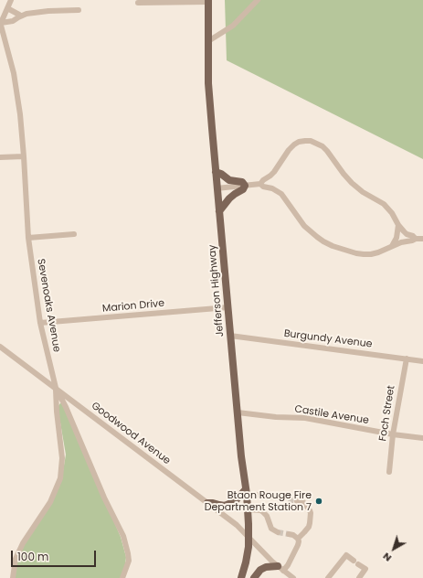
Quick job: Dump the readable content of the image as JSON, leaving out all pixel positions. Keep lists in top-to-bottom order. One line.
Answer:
{"streets":{"main road":["Jefferson Highway"],"street":["Sevenoaks Avenue","Marion Drive","Burgundy Avenue","Foch Street","Castile Avenue","Goodwood Avenue"]},"crossings":[["Jefferson Highway","Marion Drive"],["Jefferson Highway","Burgundy Avenue"],["Jefferson Highway","Castile Avenue"],["Jefferson Highway","Goodwood Avenue"],["Sevenoaks Avenue","Marion Drive"],["Sevenoaks Avenue","Goodwood Avenue"],["Burgundy Avenue","Foch Street"],["Foch Street","Castile Avenue"]],"places":["Btaon Rouge Fire Department Station 7"],"scale_bar":"100 m","north":"bottom left"}
